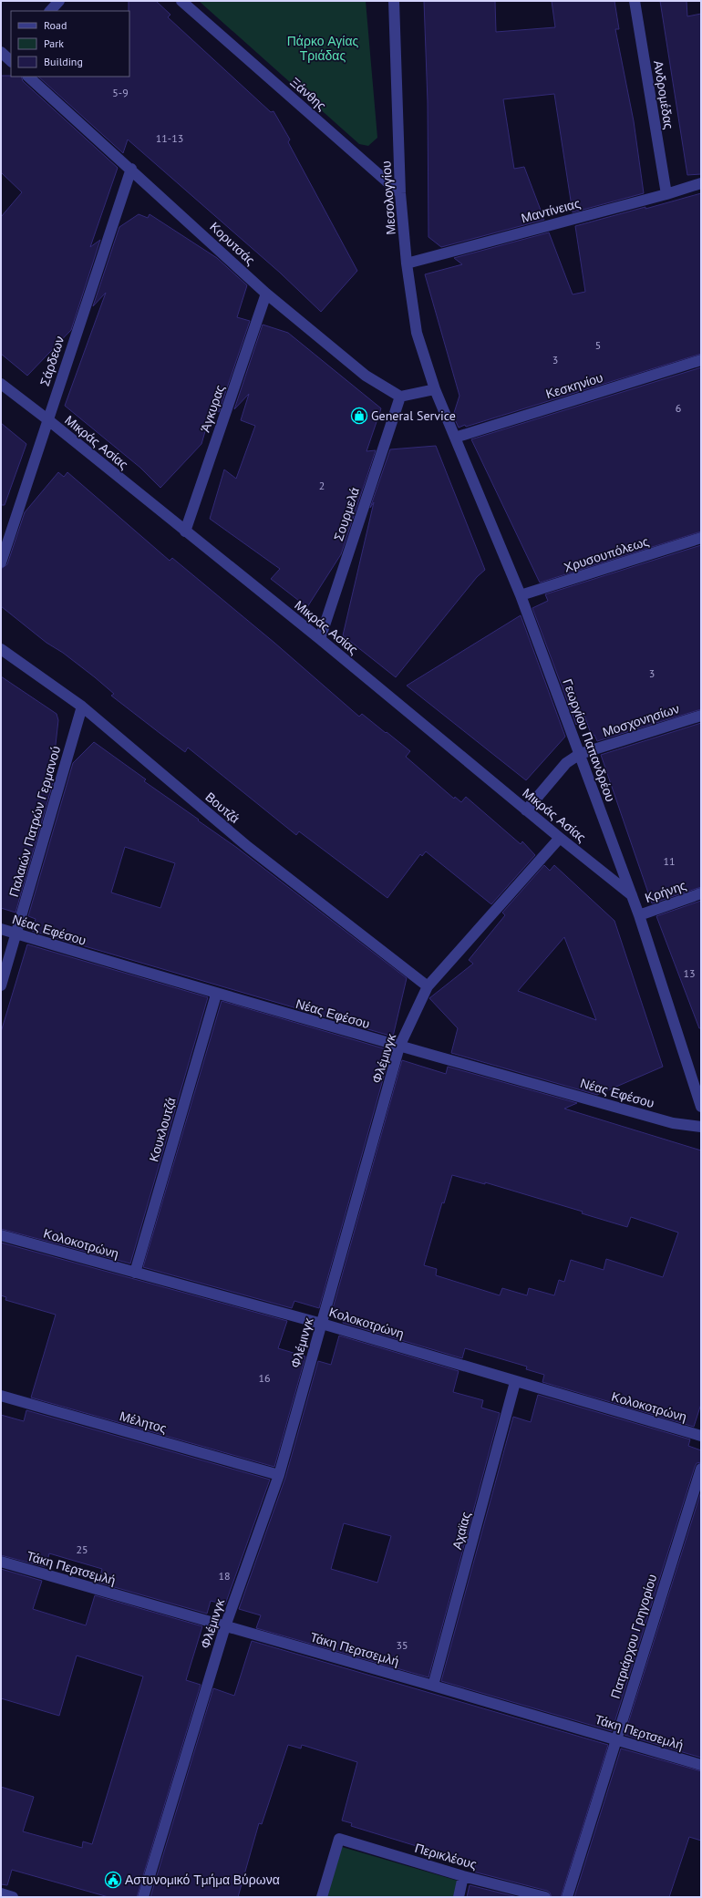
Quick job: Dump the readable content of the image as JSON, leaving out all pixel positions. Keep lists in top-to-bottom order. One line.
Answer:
{"streets":{"street":["Ξάνθης","Ανδρομέδας","Μεσολογγίου","Μαντίνειας","Κορυτσάς","Σάρδεων","Κεσκηνίου","Άγκυρας","Μικράς Ασίας","Σουρμελά","Χρυσουπόλεως","Μοσχονησίων","Γεωργίου Παπανδρέου","Βουτζά","Παλαιών Πατρών Γερμανού","Κρήνης","Νέας Εφέσου","Φλέμινγκ","Κουκλουτζά","Κολοκοτρώνη","Μέλητος","Αχαϊας","Τάκη Περτσεμλή","Πατριάρχου Γρηγορίου","Περικλέους"]},"crossings":[["Ξάνθης","Μεσολογγίου"],["Ανδρομέδας","Μαντίνειας"],["Μεσολογγίου","Μαντίνειας"],["Μεσολογγίου","Γεωργίου Παπανδρέου"],["Κορυτσάς","Σάρδεων"],["Κορυτσάς","Άγκυρας"],["Κορυτσάς","Σουρμελά"],["Σάρδεων","Μικράς Ασίας"],["Κεσκηνίου","Γεωργίου Παπανδρέου"],["Άγκυρας","Μικράς Ασίας"],["Μικράς Ασίας","Σουρμελά"],["Μικράς Ασίας","Μοσχονησίων"],["Μικράς Ασίας","Γεωργίου Παπανδρέου"],["Μικράς Ασίας","Φλέμινγκ"],["Χρυσουπόλεως","Γεωργίου Παπανδρέου"],["Μοσχονησίων","Γεωργίου Παπανδρέου"],["Γεωργίου Παπανδρέου","Κρήνης"],["Βουτζά","Παλαιών Πατρών Γερμανού"],["Βουτζά","Φλέμινγκ"],["Παλαιών Πατρών Γερμανού","Νέας Εφέσου"],["Νέας Εφέσου","Φλέμινγκ"],["Νέας Εφέσου","Κουκλουτζά"],["Φλέμινγκ","Κολοκοτρώνη"],["Φλέμινγκ","Μέλητος"],["Φλέμινγκ","Τάκη Περτσεμλή"],["Κουκλουτζά","Κολοκοτρώνη"],["Κολοκοτρώνη","Αχαϊας"],["Αχαϊας","Τάκη Περτσεμλή"],["Τάκη Περτσεμλή","Πατριάρχου Γρηγορίου"]],"parks":["Πάρκο Αγίας Τριάδας"],"places":{"shop":["General Service"],"public building":["Αστυνομικό Τμήμα Βύρωνα"]},"house_numbers":["5-9","11-13","5","3","6","2","3","11","13","16","25","18","35"],"legend":["Road","Park","Building"]}
